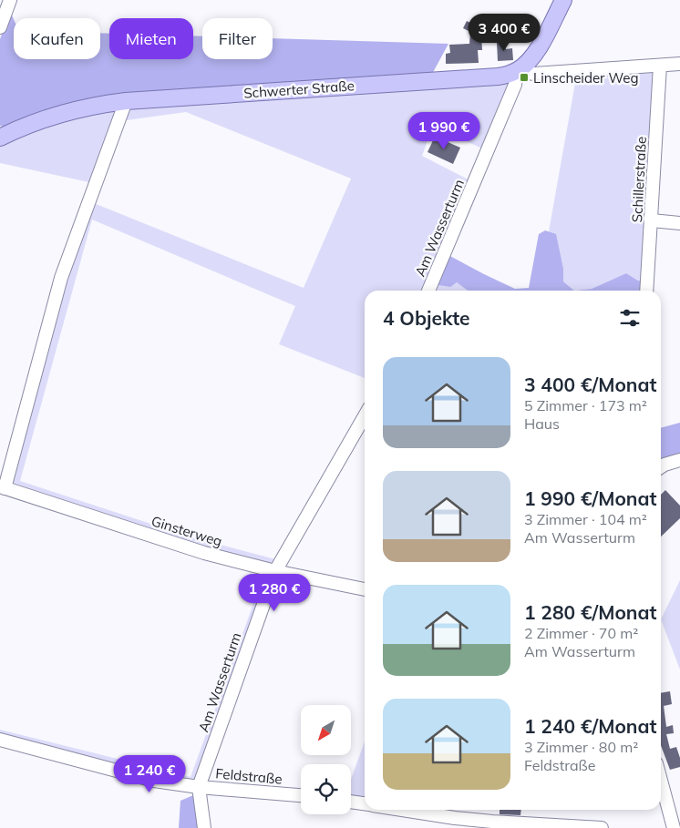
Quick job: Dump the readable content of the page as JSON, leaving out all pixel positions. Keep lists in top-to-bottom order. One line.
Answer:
{"streets":{"main road":["Schwerter Straße"],"street":["Schillerstraße","Am Wasserturm","Ginsterweg","Feldstraße"]},"crossings":[["Schwerter Straße","Am Wasserturm"],["Am Wasserturm","Ginsterweg"],["Am Wasserturm","Feldstraße"]],"places":{"transit":["Linscheider Weg"]},"north":"bottom left","page":{"price":["3 400 €","1 990 €","1 280 €","1 240 €"],"chip":["Kaufen","Mieten","Filter"],"heading":"4 Objekte","list":[{"name":"3 400 €/Monat","note":"5 Zimmer · 173 m² · Haus"},{"name":"1 990 €/Monat","note":"3 Zimmer · 104 m² · Am Wasserturm"},{"name":"1 280 €/Monat","note":"2 Zimmer · 70 m² · Am Wasserturm"},{"name":"1 240 €/Monat","note":"3 Zimmer · 80 m² · Feldstraße"}]}}
